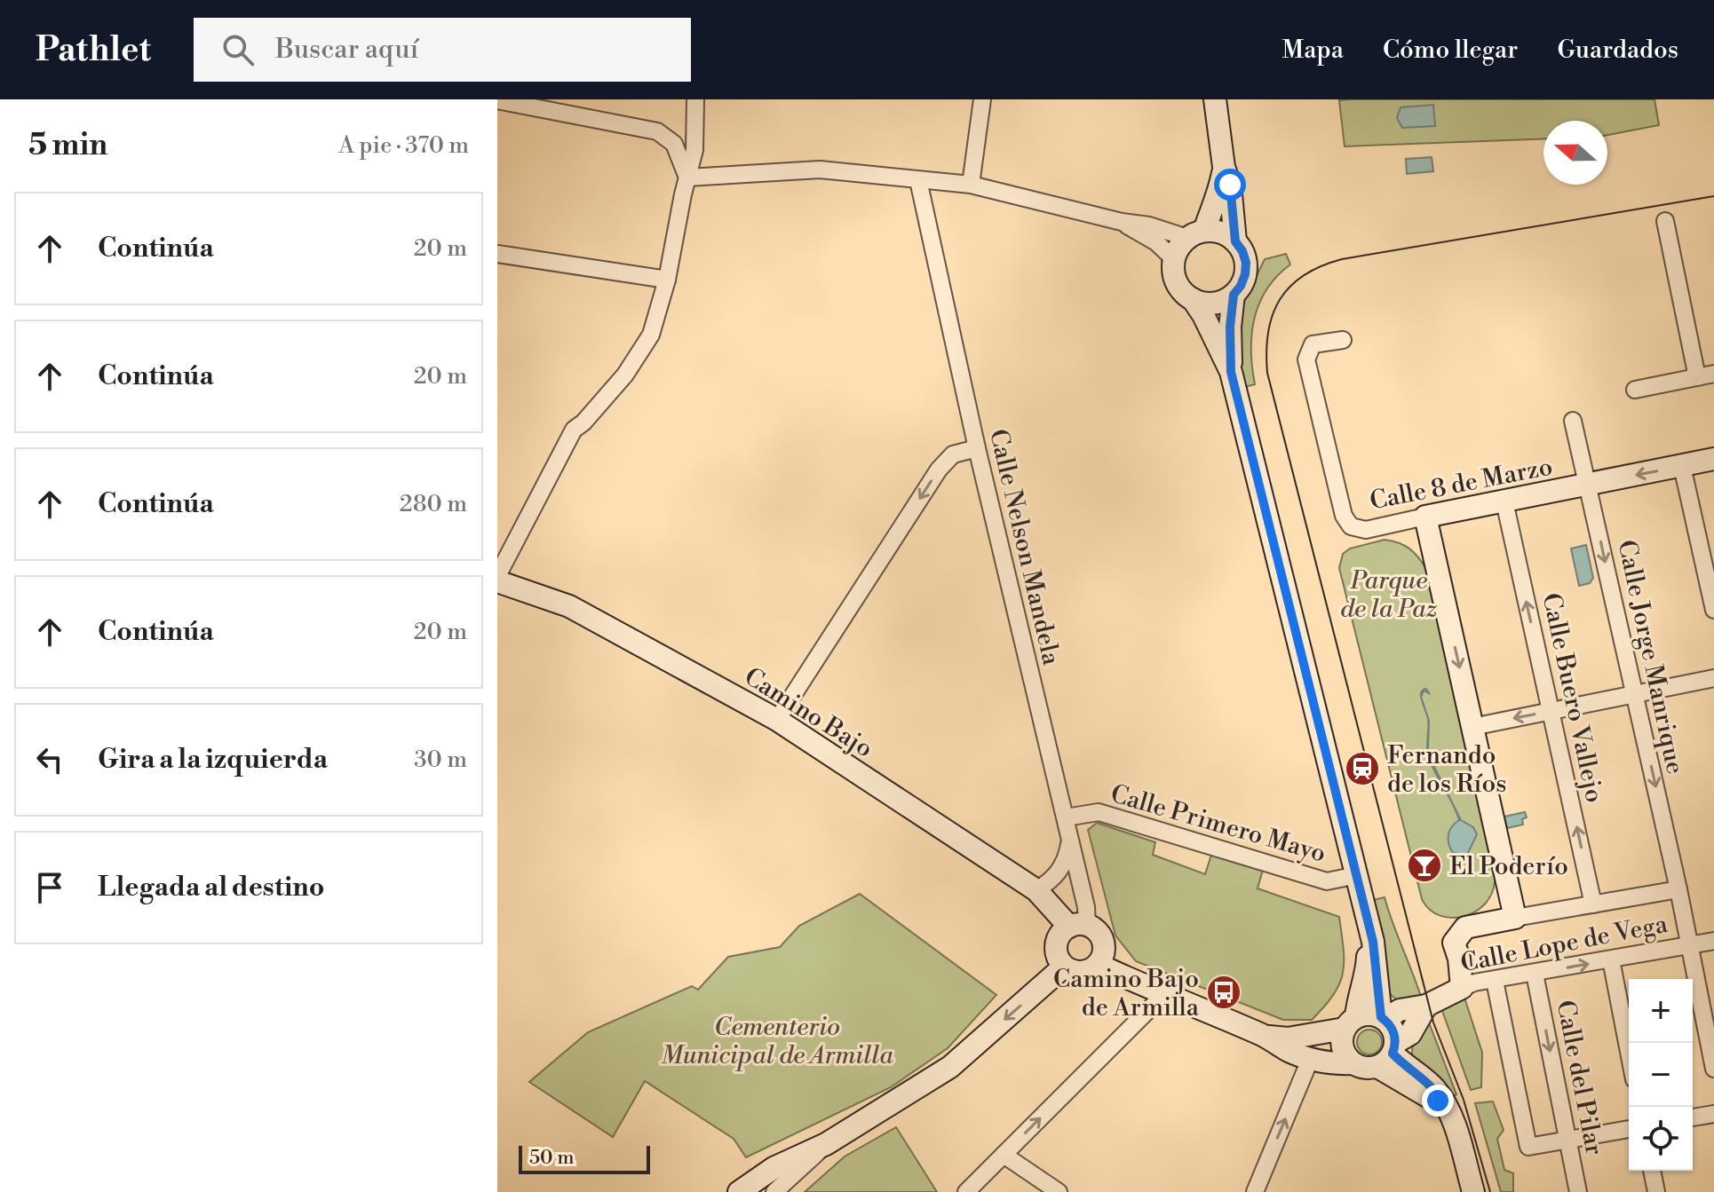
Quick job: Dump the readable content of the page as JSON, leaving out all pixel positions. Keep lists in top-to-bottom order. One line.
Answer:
{"streets":{"street":["Calle 8 de Marzo","Calle Nelson Mandela","Calle Jorge Manrique","Calle Buero Vallejo","Camino Bajo","Calle Primero Mayo","Calle Lope de Vega","Calle del Pilar"]},"crossings":[["Calle 8 de Marzo","Calle Jorge Manrique"],["Calle 8 de Marzo","Calle Buero Vallejo"],["Calle Nelson Mandela","Camino Bajo"],["Calle Nelson Mandela","Calle Primero Mayo"],["Calle Jorge Manrique","Calle Lope de Vega"],["Calle Lope de Vega","Calle del Pilar"]],"parks":["Parque de la Paz","Cementerio Municipal de Armilla"],"places":{"station":["Fernando de los Ríos"],"bar":["El Poderío"],"bus stop":["Camino Bajo de Armilla"]},"scale_bar":"50 m","north":"left","page":{"header":"Pathlet","search":"Buscar aquí","nav":["Mapa","Cómo llegar","Guardados"],"heading":["5 min","A pie · 370 m"],"list":[["Continúa","20 m"],["Continúa","20 m"],["Continúa","280 m"],["Continúa","20 m"],["Gira a la izquierda","30 m"],"Llegada al destino"],"map_buttons":["+","−"],"scale":"50 m"}}
